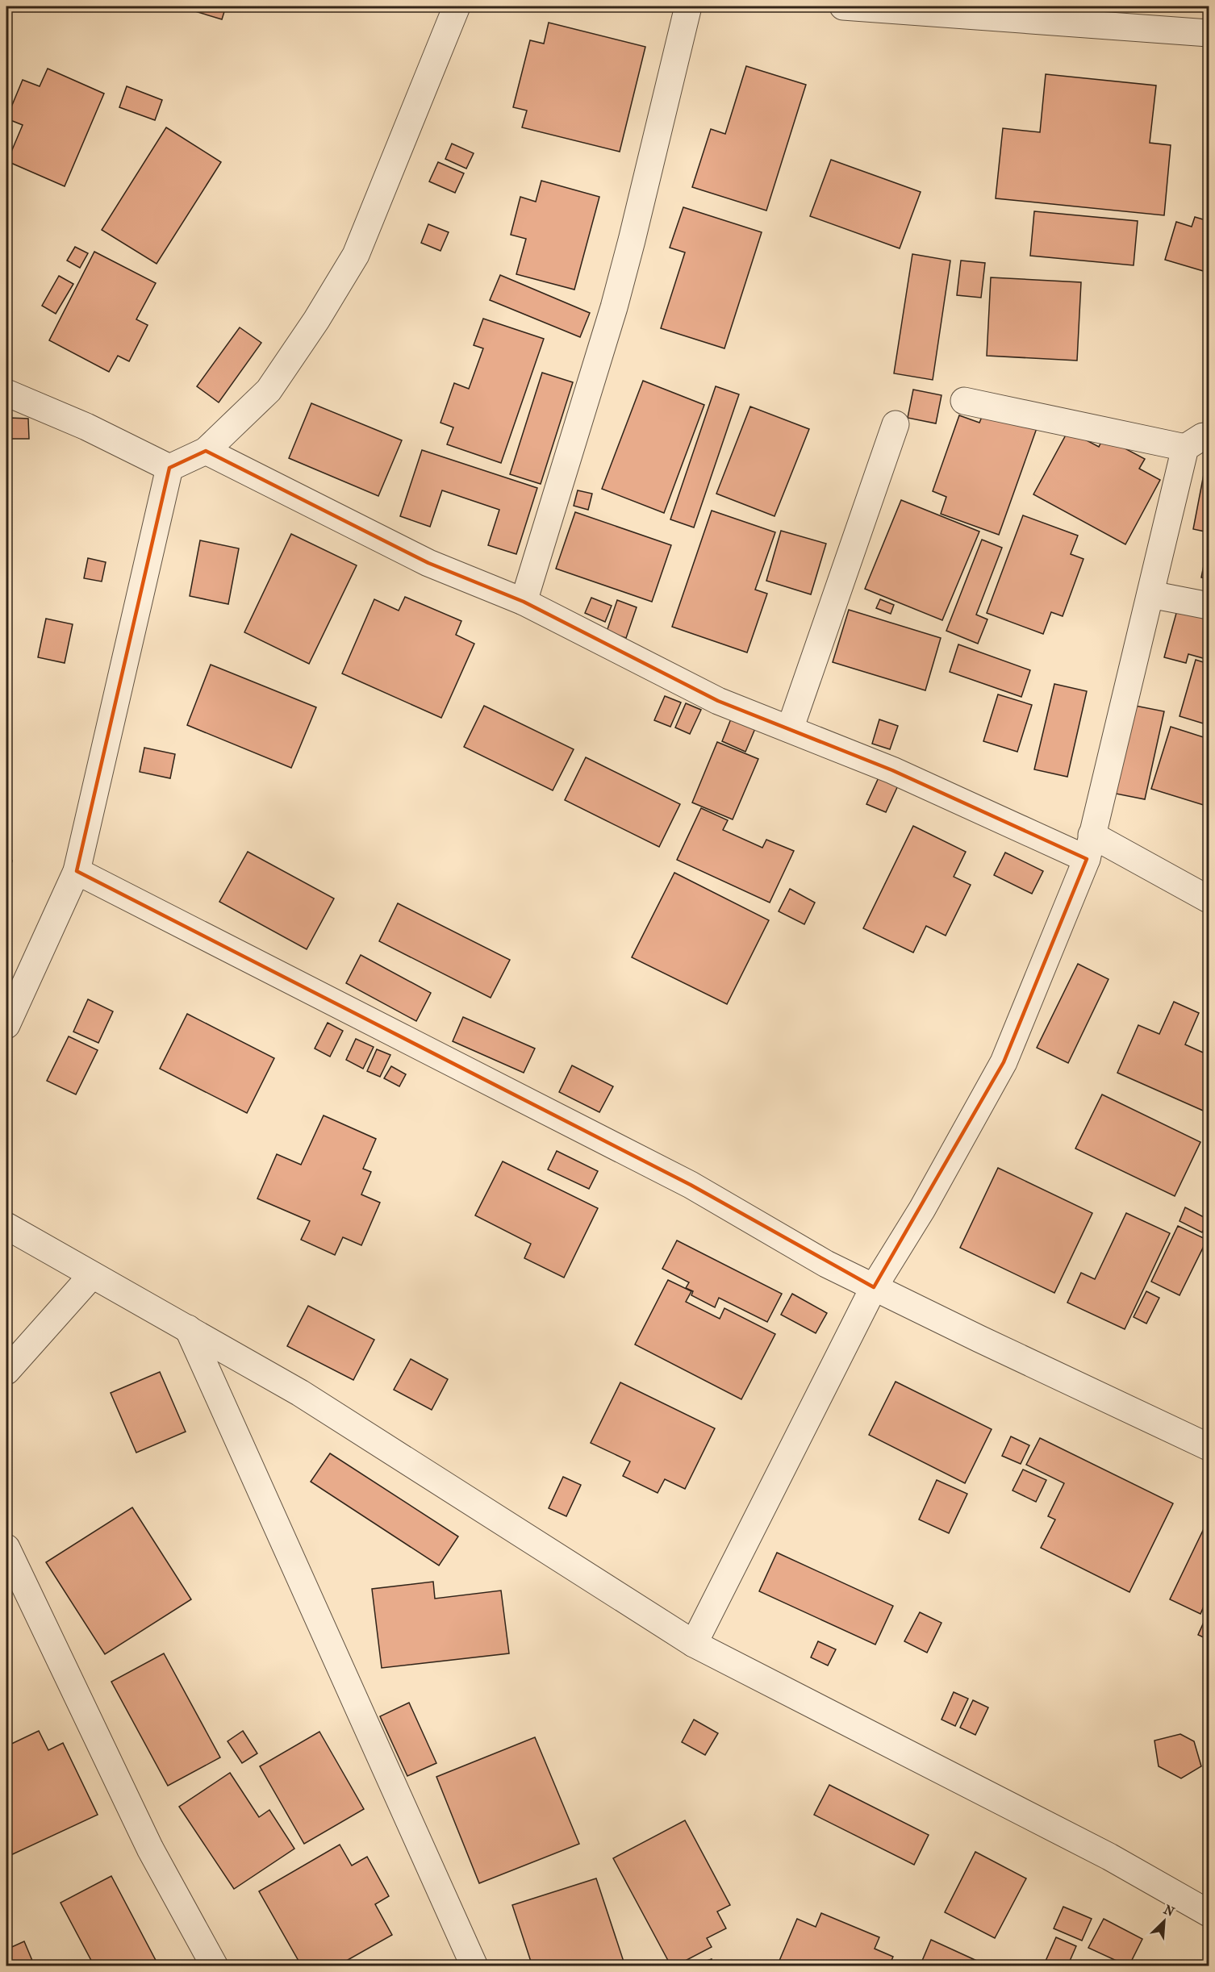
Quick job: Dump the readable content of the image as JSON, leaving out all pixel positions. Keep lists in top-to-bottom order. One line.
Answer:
{"north":"top right"}
